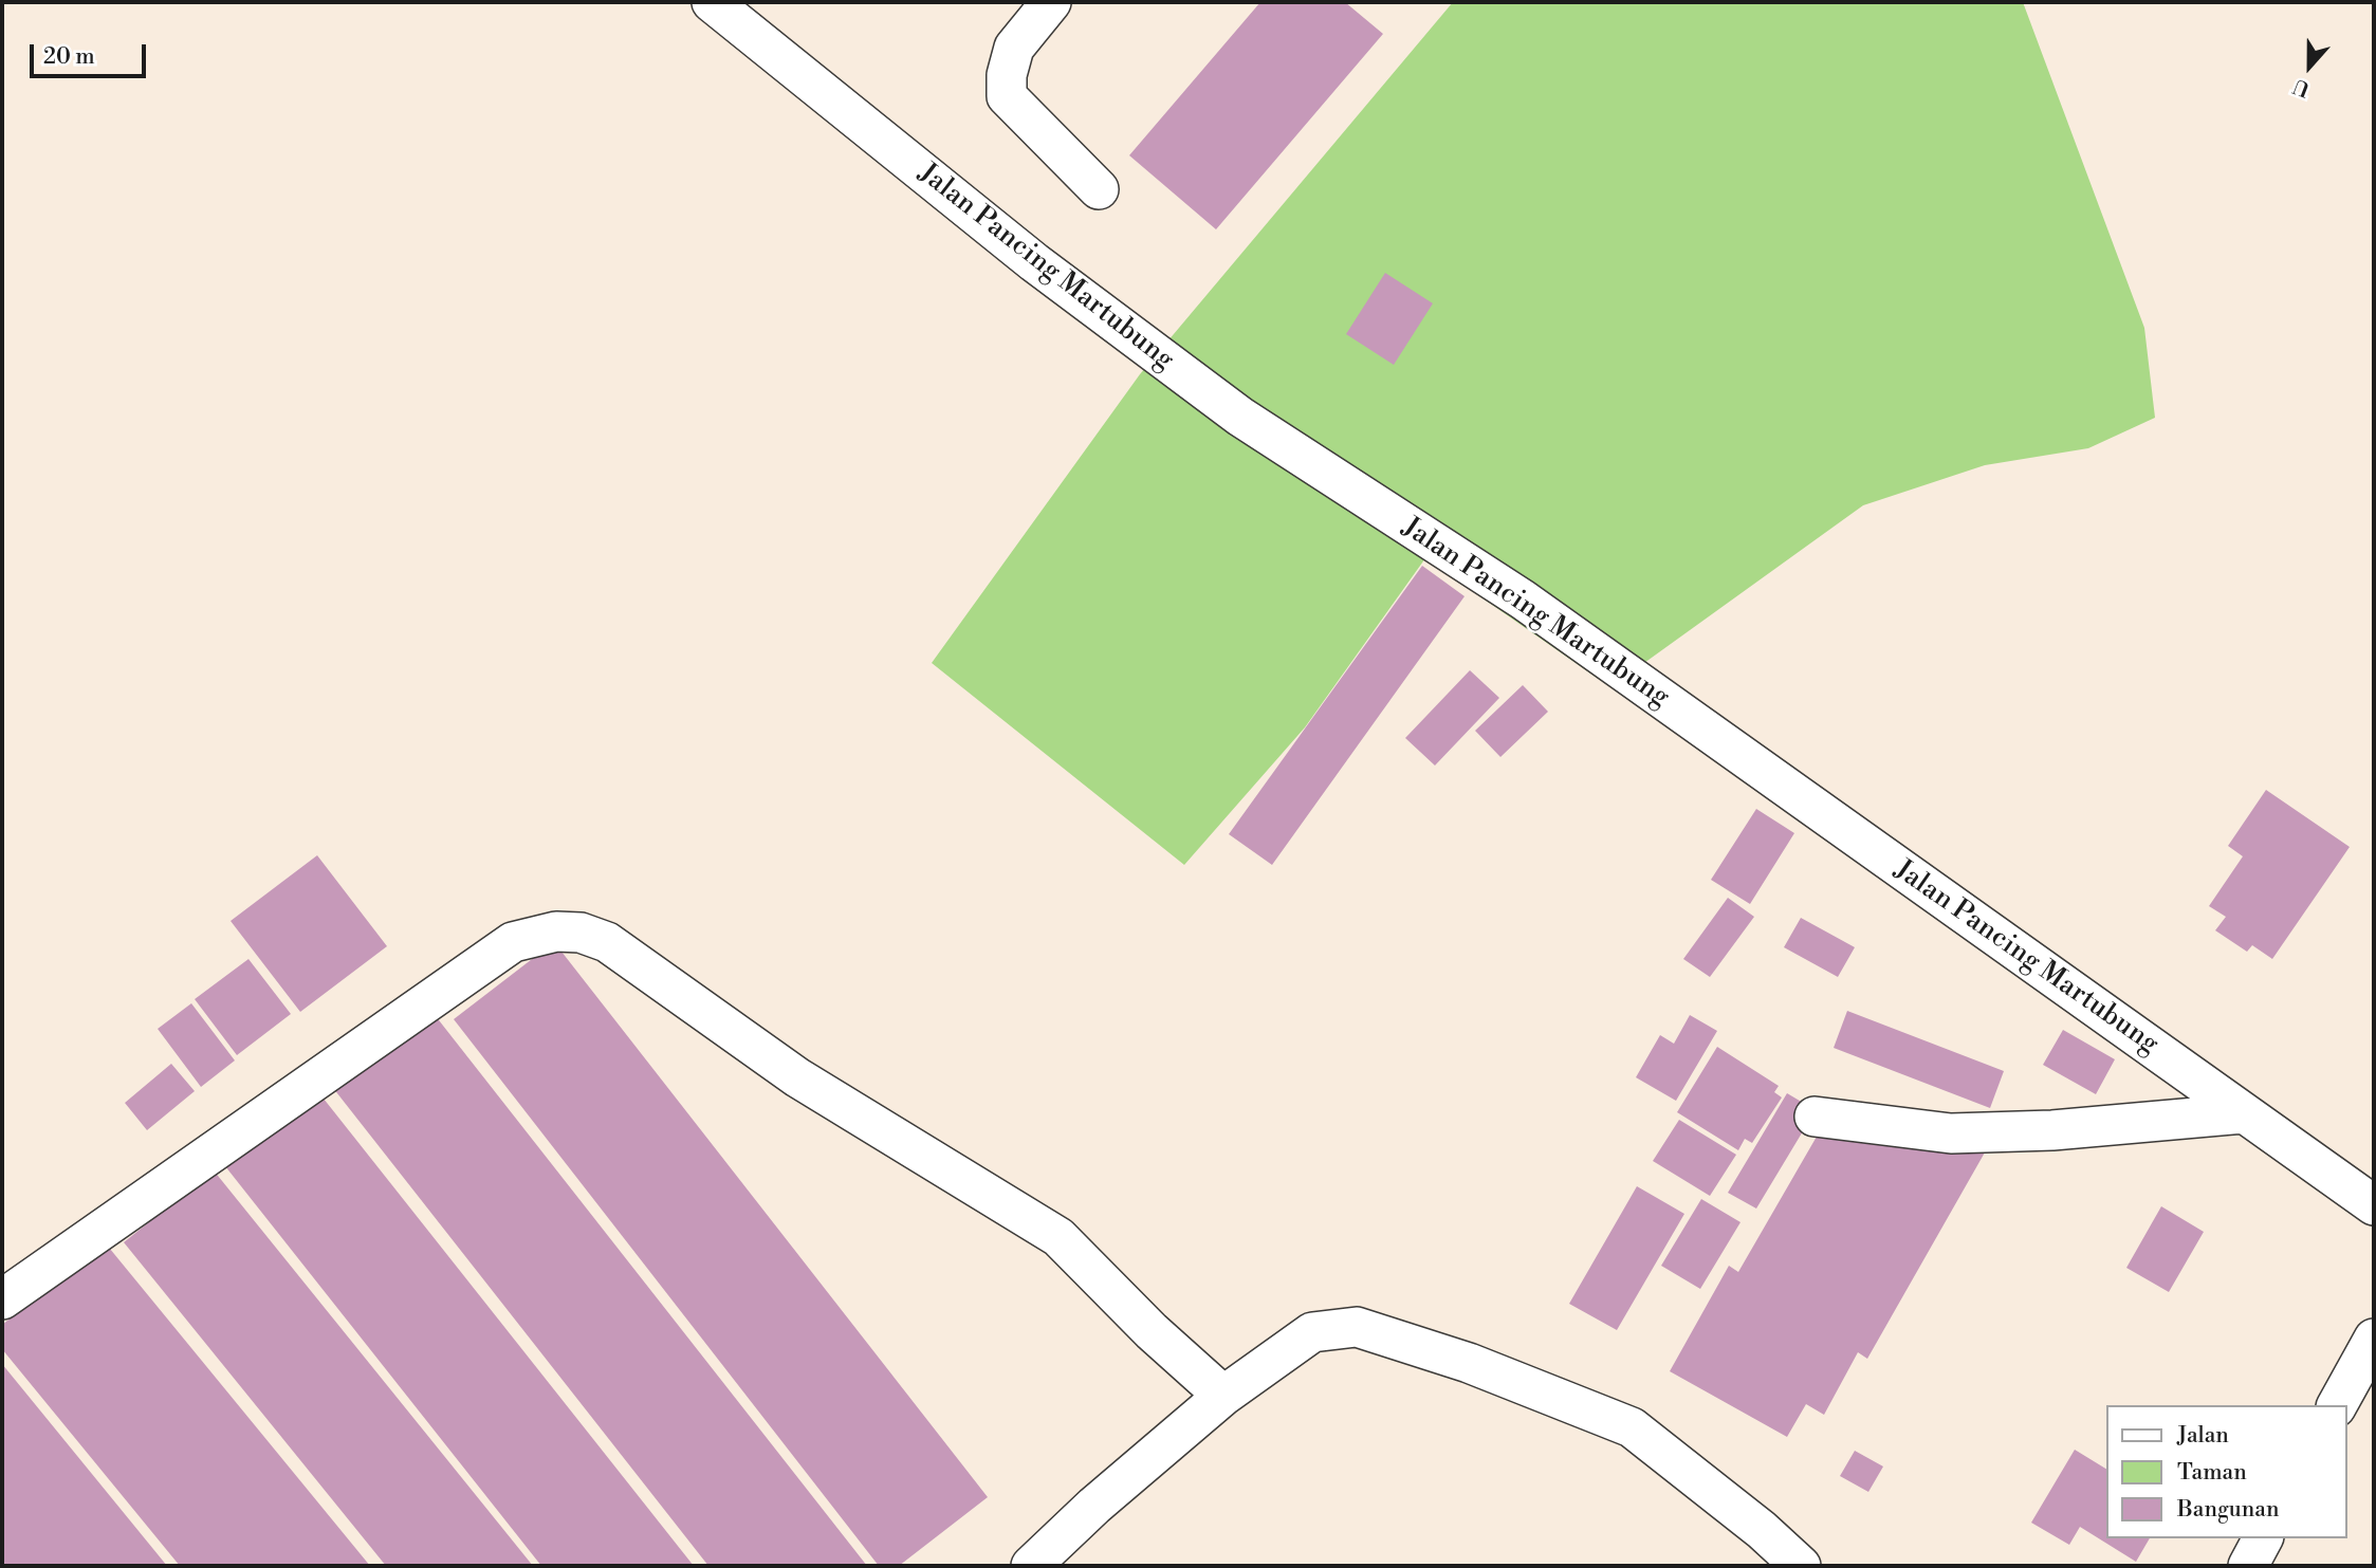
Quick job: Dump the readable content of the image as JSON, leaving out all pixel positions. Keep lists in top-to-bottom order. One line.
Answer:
{"streets":{"street":["Jalan Pancing Martubung"]},"legend":["Jalan","Taman","Bangunan"],"scale_bar":"20 m","north":"bottom"}
